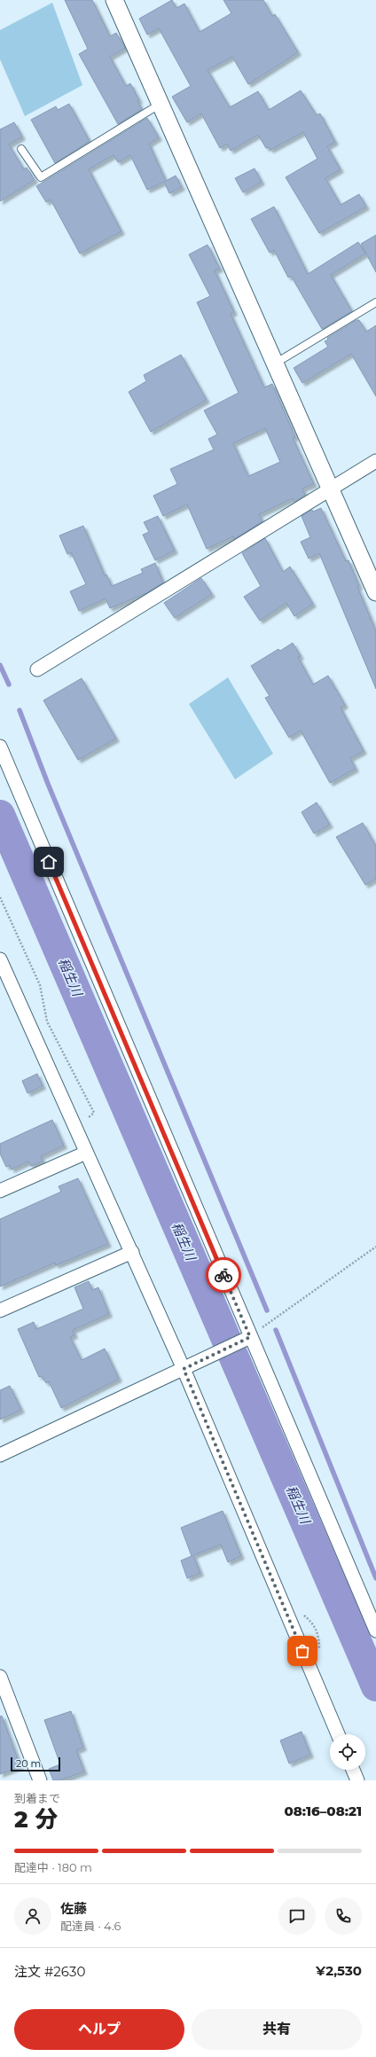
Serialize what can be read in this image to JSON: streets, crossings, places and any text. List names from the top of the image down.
{
  "water": ["稲生川"],
  "scale_bar": "20 m",
  "page": {
    "scale": "20 m",
    "heading": ["2 分", "到着まで", "08:16–08:21"],
    "panel": [
      "佐藤",
      "配達員 · 4.6",
      "注文 #2630",
      "¥2,530"
    ],
    "bar": "配達中 · 180 m",
    "buttons": ["ヘルプ", "共有"]
  }
}
